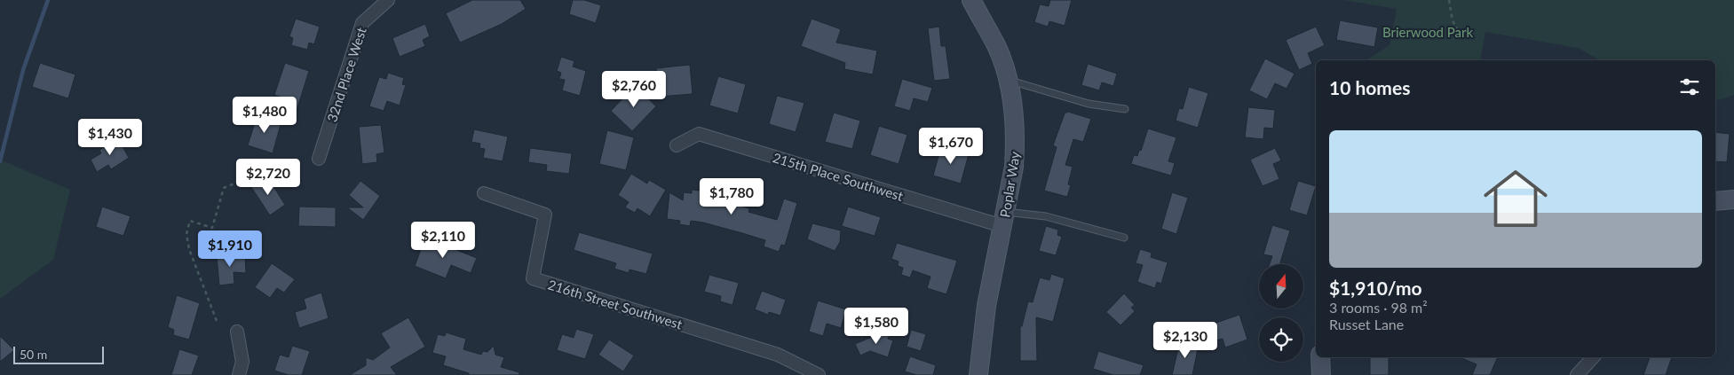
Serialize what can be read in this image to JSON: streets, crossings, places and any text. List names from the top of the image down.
{
  "streets": {
    "main road": ["Poplar Way"],
    "street": ["32nd Place West", "215th Place Southwest", "216th Street Southwest"]
  },
  "crossings": [
    ["215th Place Southwest", "Poplar Way"]
  ],
  "parks": ["Brierwood Park"],
  "scale_bar": "50 m",
  "north": "top",
  "page": {
    "heading": "10 homes",
    "price": [
      "$2,760",
      "$1,480",
      "$1,430",
      "$1,670",
      "$2,720",
      "$1,780",
      "$2,110",
      "$1,910",
      "$1,580",
      "$2,130"
    ],
    "list": [
      {
        "name": "$1,910/mo",
        "note": "3 rooms · 98 m² · Russet Lane"
      }
    ],
    "scale": "50 m"
  }
}
